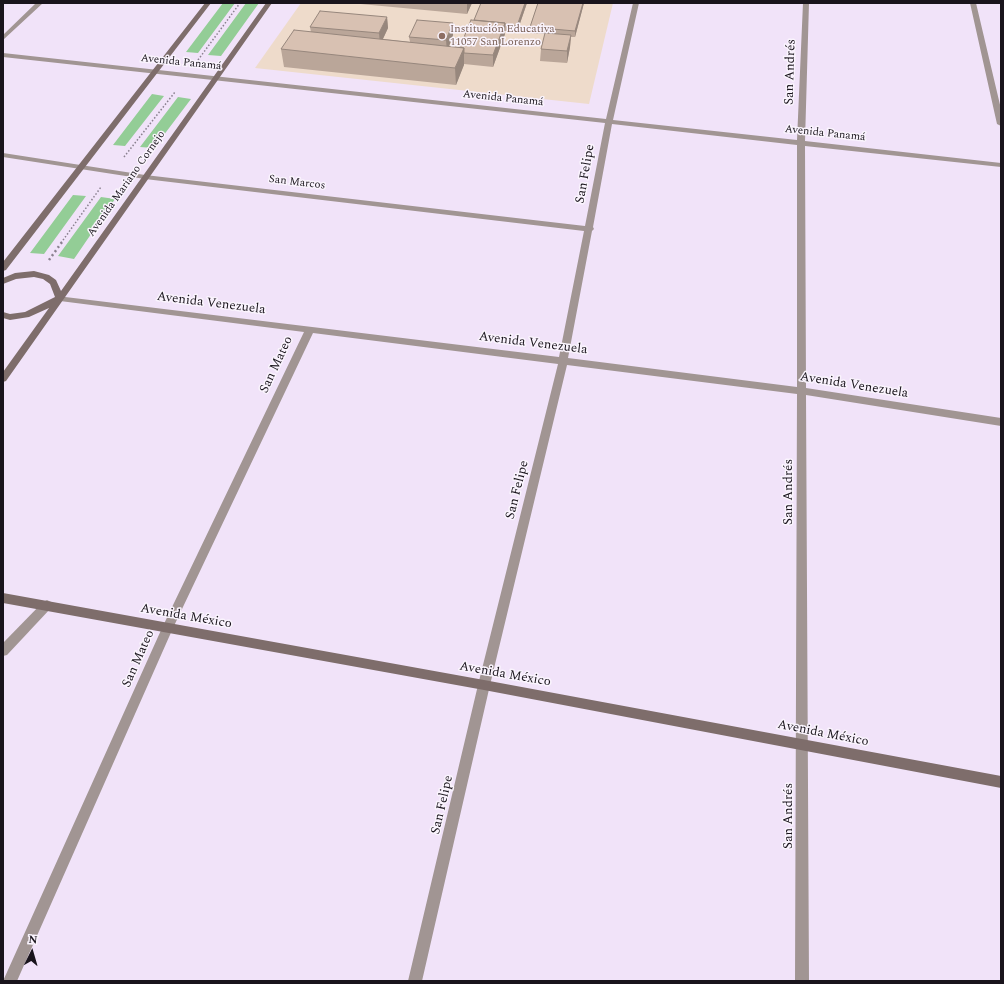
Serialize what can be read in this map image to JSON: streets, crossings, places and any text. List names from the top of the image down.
{
  "streets": {
    "street": [
      "Avenida Panamá",
      "San Andrés",
      "San Felipe",
      "San Marcos",
      "Avenida Mariano Cornejo",
      "Avenida Venezuela",
      "San Mateo",
      "Avenida México"
    ]
  },
  "crossings": [
    ["Avenida Panamá", "San Andrés"],
    ["Avenida Panamá", "San Felipe"],
    ["Avenida Panamá", "Avenida Mariano Cornejo"],
    ["San Andrés", "Avenida Venezuela"],
    ["San Andrés", "Avenida México"],
    ["San Felipe", "San Marcos"],
    ["San Felipe", "Avenida Venezuela"],
    ["San Felipe", "Avenida México"],
    ["San Marcos", "Avenida Mariano Cornejo"],
    ["Avenida Mariano Cornejo", "Avenida Venezuela"],
    ["Avenida Venezuela", "San Mateo"],
    ["San Mateo", "Avenida México"]
  ],
  "places": ["Institución Educativa 11057 San Lorenzo"],
  "north": "top"
}
